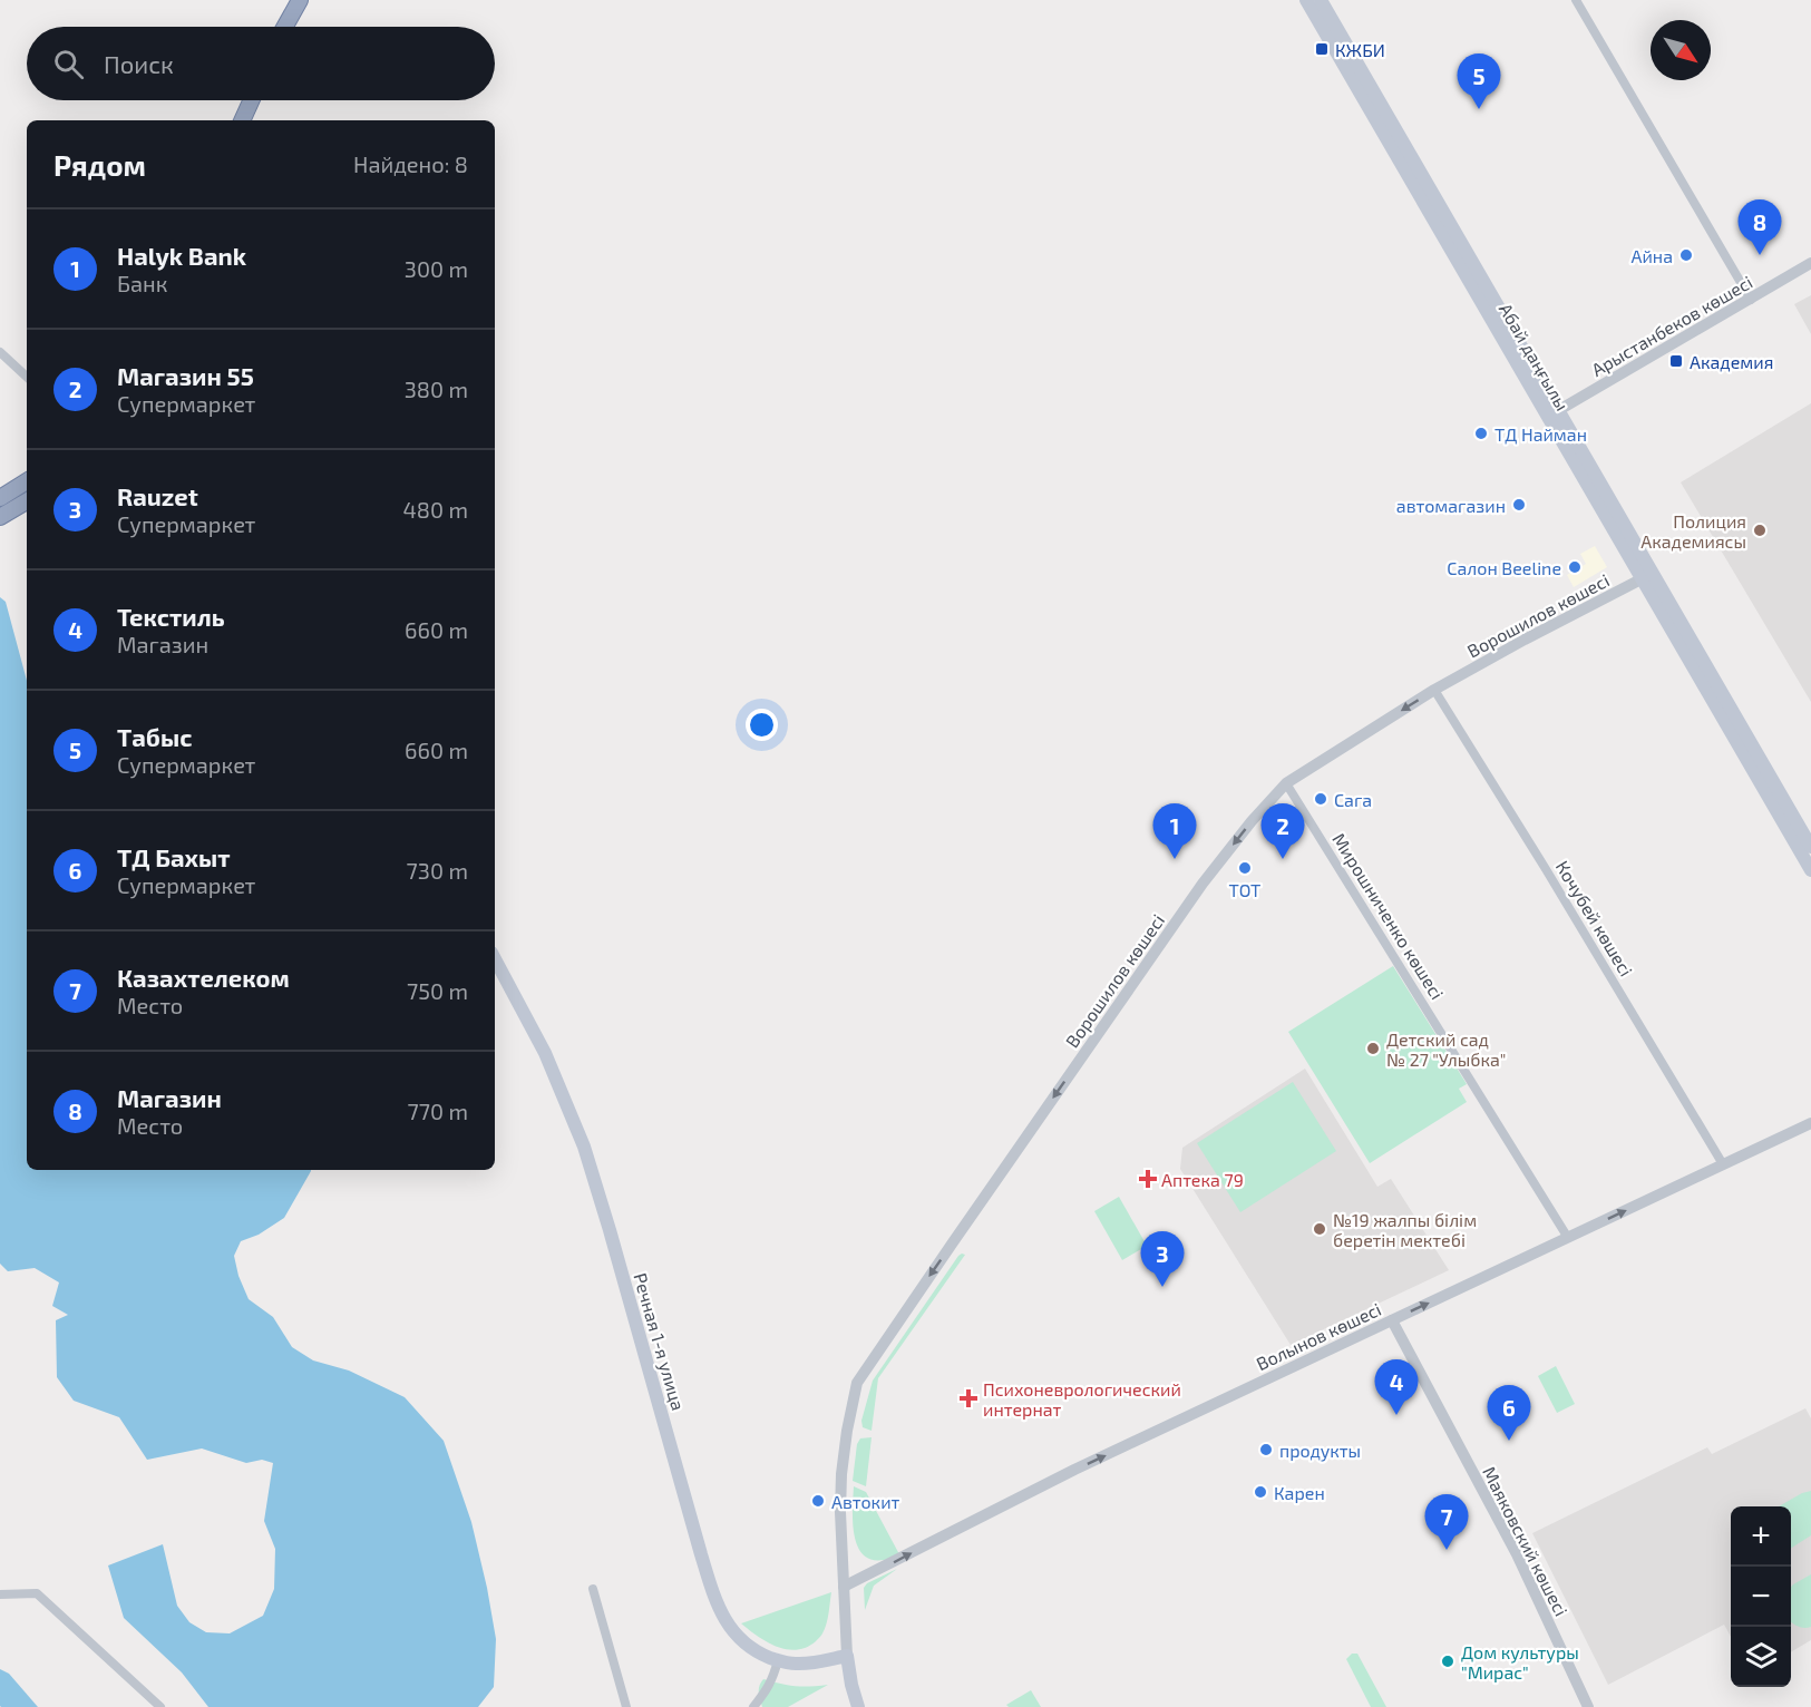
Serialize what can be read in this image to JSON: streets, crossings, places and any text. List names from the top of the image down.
{
  "streets": {
    "main road": ["Абай даңғылы", "Речная 1-я улица"],
    "street": [
      "Арыстанбеков көшесі",
      "Ворошилов көшесі",
      "Мирошниченко көшесі",
      "Кочубей көшесі",
      "Волынов көшесі",
      "Маяковский көшесі"
    ]
  },
  "crossings": [
    ["Арыстанбеков көшесі", "Абай даңғылы"],
    ["Абай даңғылы", "Ворошилов көшесі"],
    ["Ворошилов көшесі", "Мирошниченко көшесі"],
    ["Ворошилов көшесі", "Кочубей көшесі"],
    ["Ворошилов көшесі", "Волынов көшесі"],
    ["Ворошилов көшесі", "Речная 1-я улица"],
    ["Мирошниченко көшесі", "Волынов көшесі"],
    ["Кочубей көшесі", "Волынов көшесі"],
    ["Волынов көшесі", "Маяковский көшесі"]
  ],
  "one_way": ["Ворошилов көшесі", "Волынов көшесі"],
  "places": {
    "transit": ["КЖБИ", "Академия"],
    "other": [
      "Айна",
      "ТД Найман",
      "автомагазин",
      "Полиция Академиясы",
      "Cалон Beeline",
      "Сага",
      "ТОТ",
      "Детский сад № 27 \"Улыбка\"",
      "№19 жалпы білім беретін мектебі",
      "продукты",
      "Карен",
      "Автокит",
      "Дом культуры \"Мирас\""
    ],
    "health": ["Аптека 79", "Психоневрологический интернат"]
  },
  "north": "bottom right",
  "page": {
    "search": "Поиск",
    "pins": [
      "5",
      "8",
      "1",
      "2",
      "3",
      "4",
      "6",
      "7"
    ],
    "heading": ["Рядом", "Найдено: 8"],
    "list": [
      {
        "mark": "1",
        "name": "Halyk Bank",
        "note": "Банк",
        "value": "300 m"
      },
      {
        "mark": "2",
        "name": "Магазин 55",
        "note": "Супермаркет",
        "value": "380 m"
      },
      {
        "mark": "3",
        "name": "Rauzet",
        "note": "Супермаркет",
        "value": "480 m"
      },
      {
        "mark": "4",
        "name": "Текстиль",
        "note": "Магазин",
        "value": "660 m"
      },
      {
        "mark": "5",
        "name": "Табыс",
        "note": "Супермаркет",
        "value": "660 m"
      },
      {
        "mark": "6",
        "name": "ТД Бахыт",
        "note": "Супермаркет",
        "value": "730 m"
      },
      {
        "mark": "7",
        "name": "Казахтелеком",
        "note": "Место",
        "value": "750 m"
      },
      {
        "mark": "8",
        "name": "Магазин",
        "note": "Место",
        "value": "770 m"
      }
    ],
    "map_buttons": ["+", "−"]
  }
}
